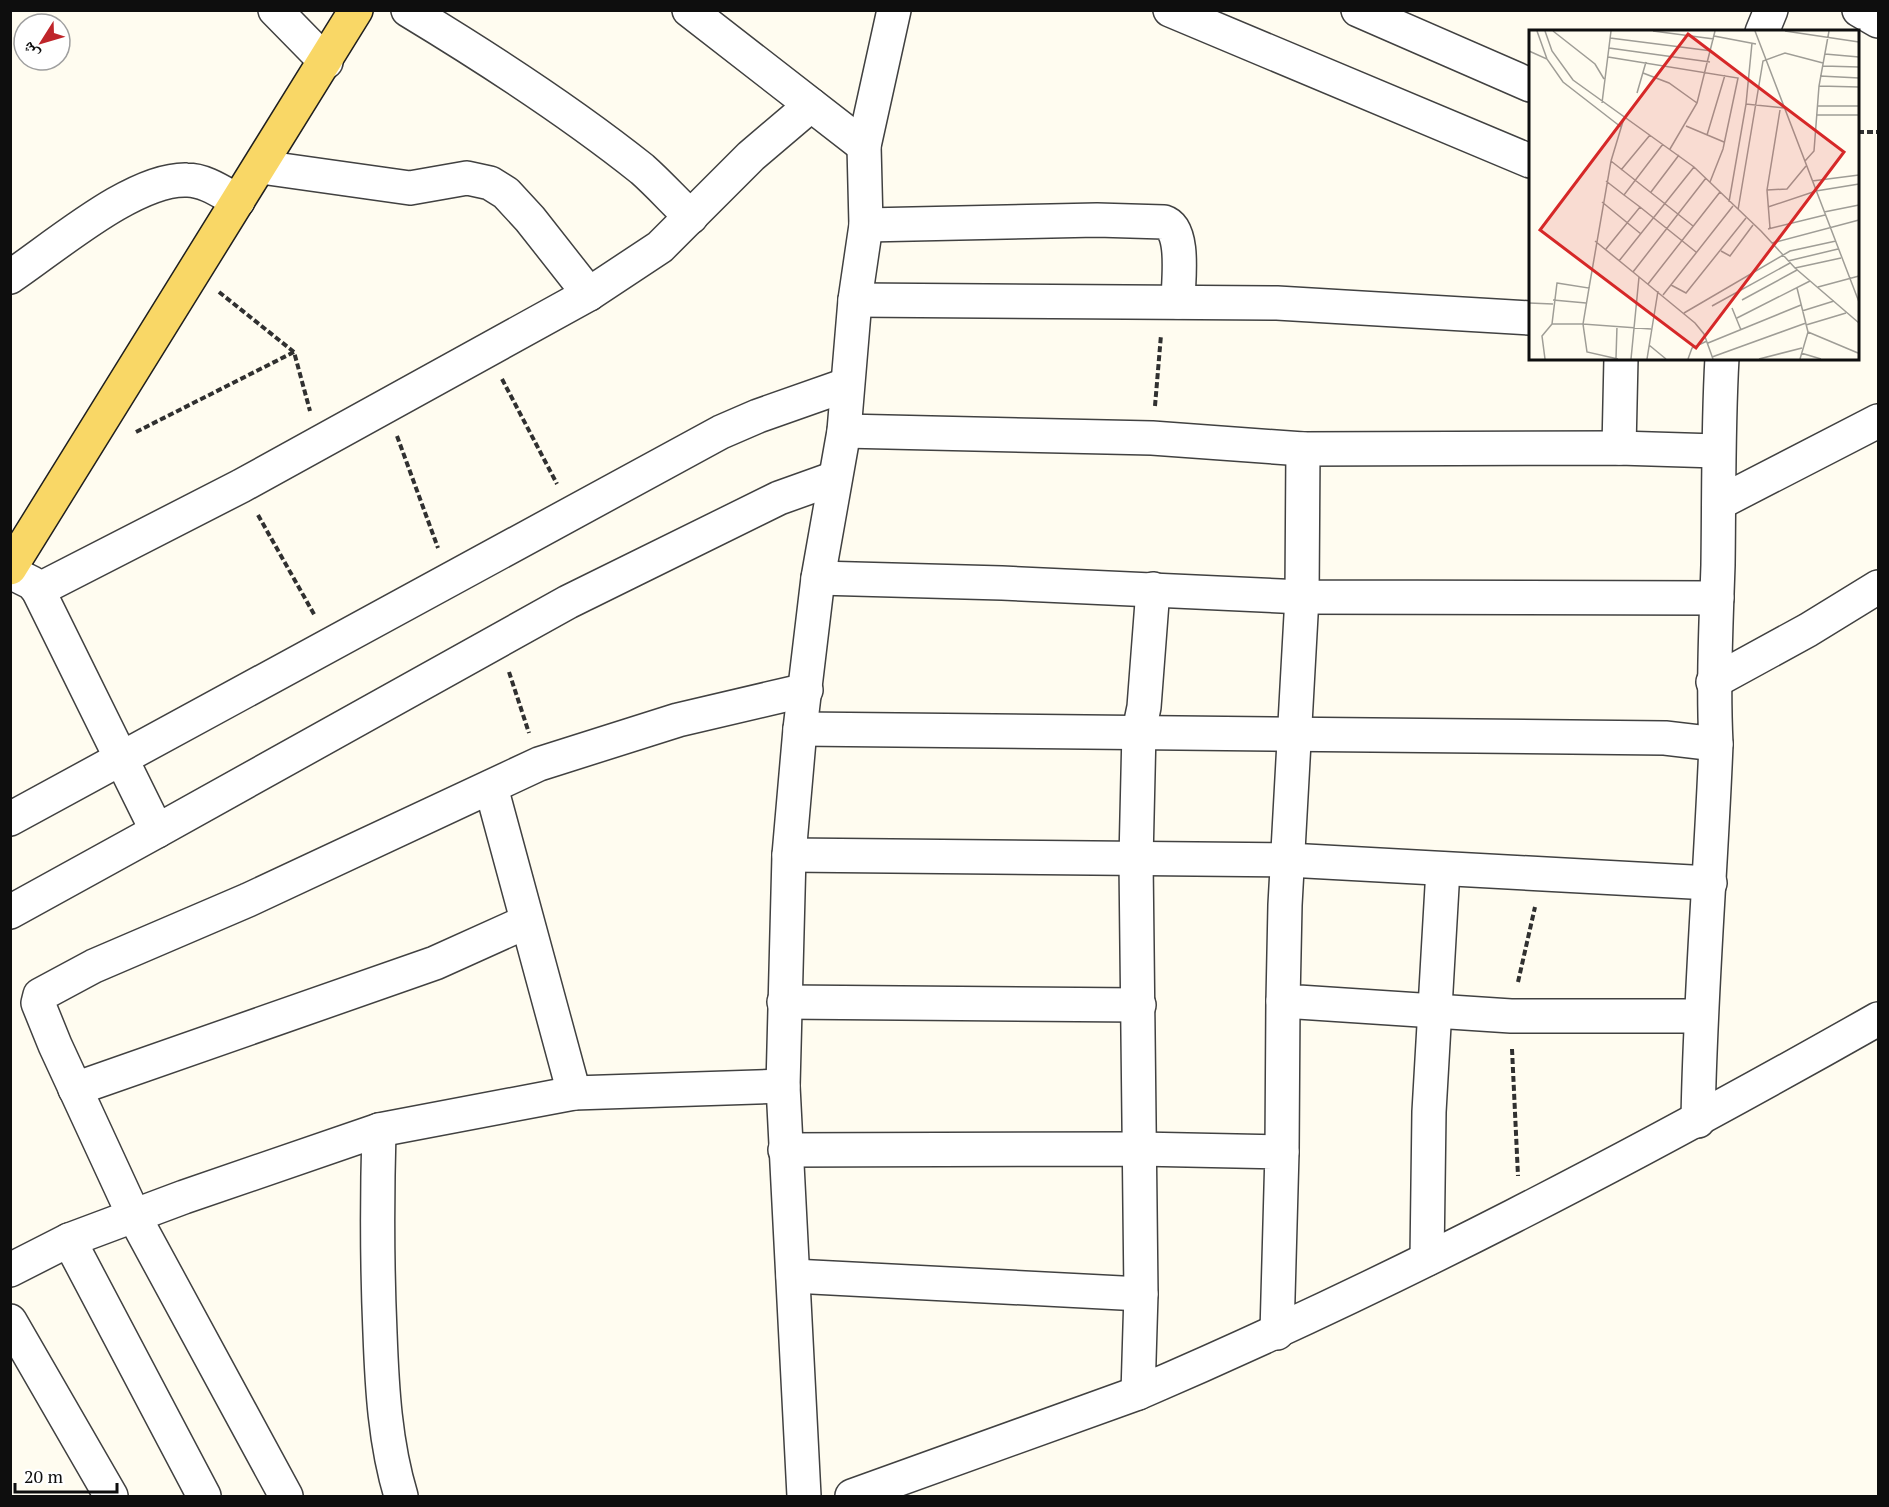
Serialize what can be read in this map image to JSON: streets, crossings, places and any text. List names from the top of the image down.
{
  "scale_bar": "20 m",
  "north": "bottom left"
}
